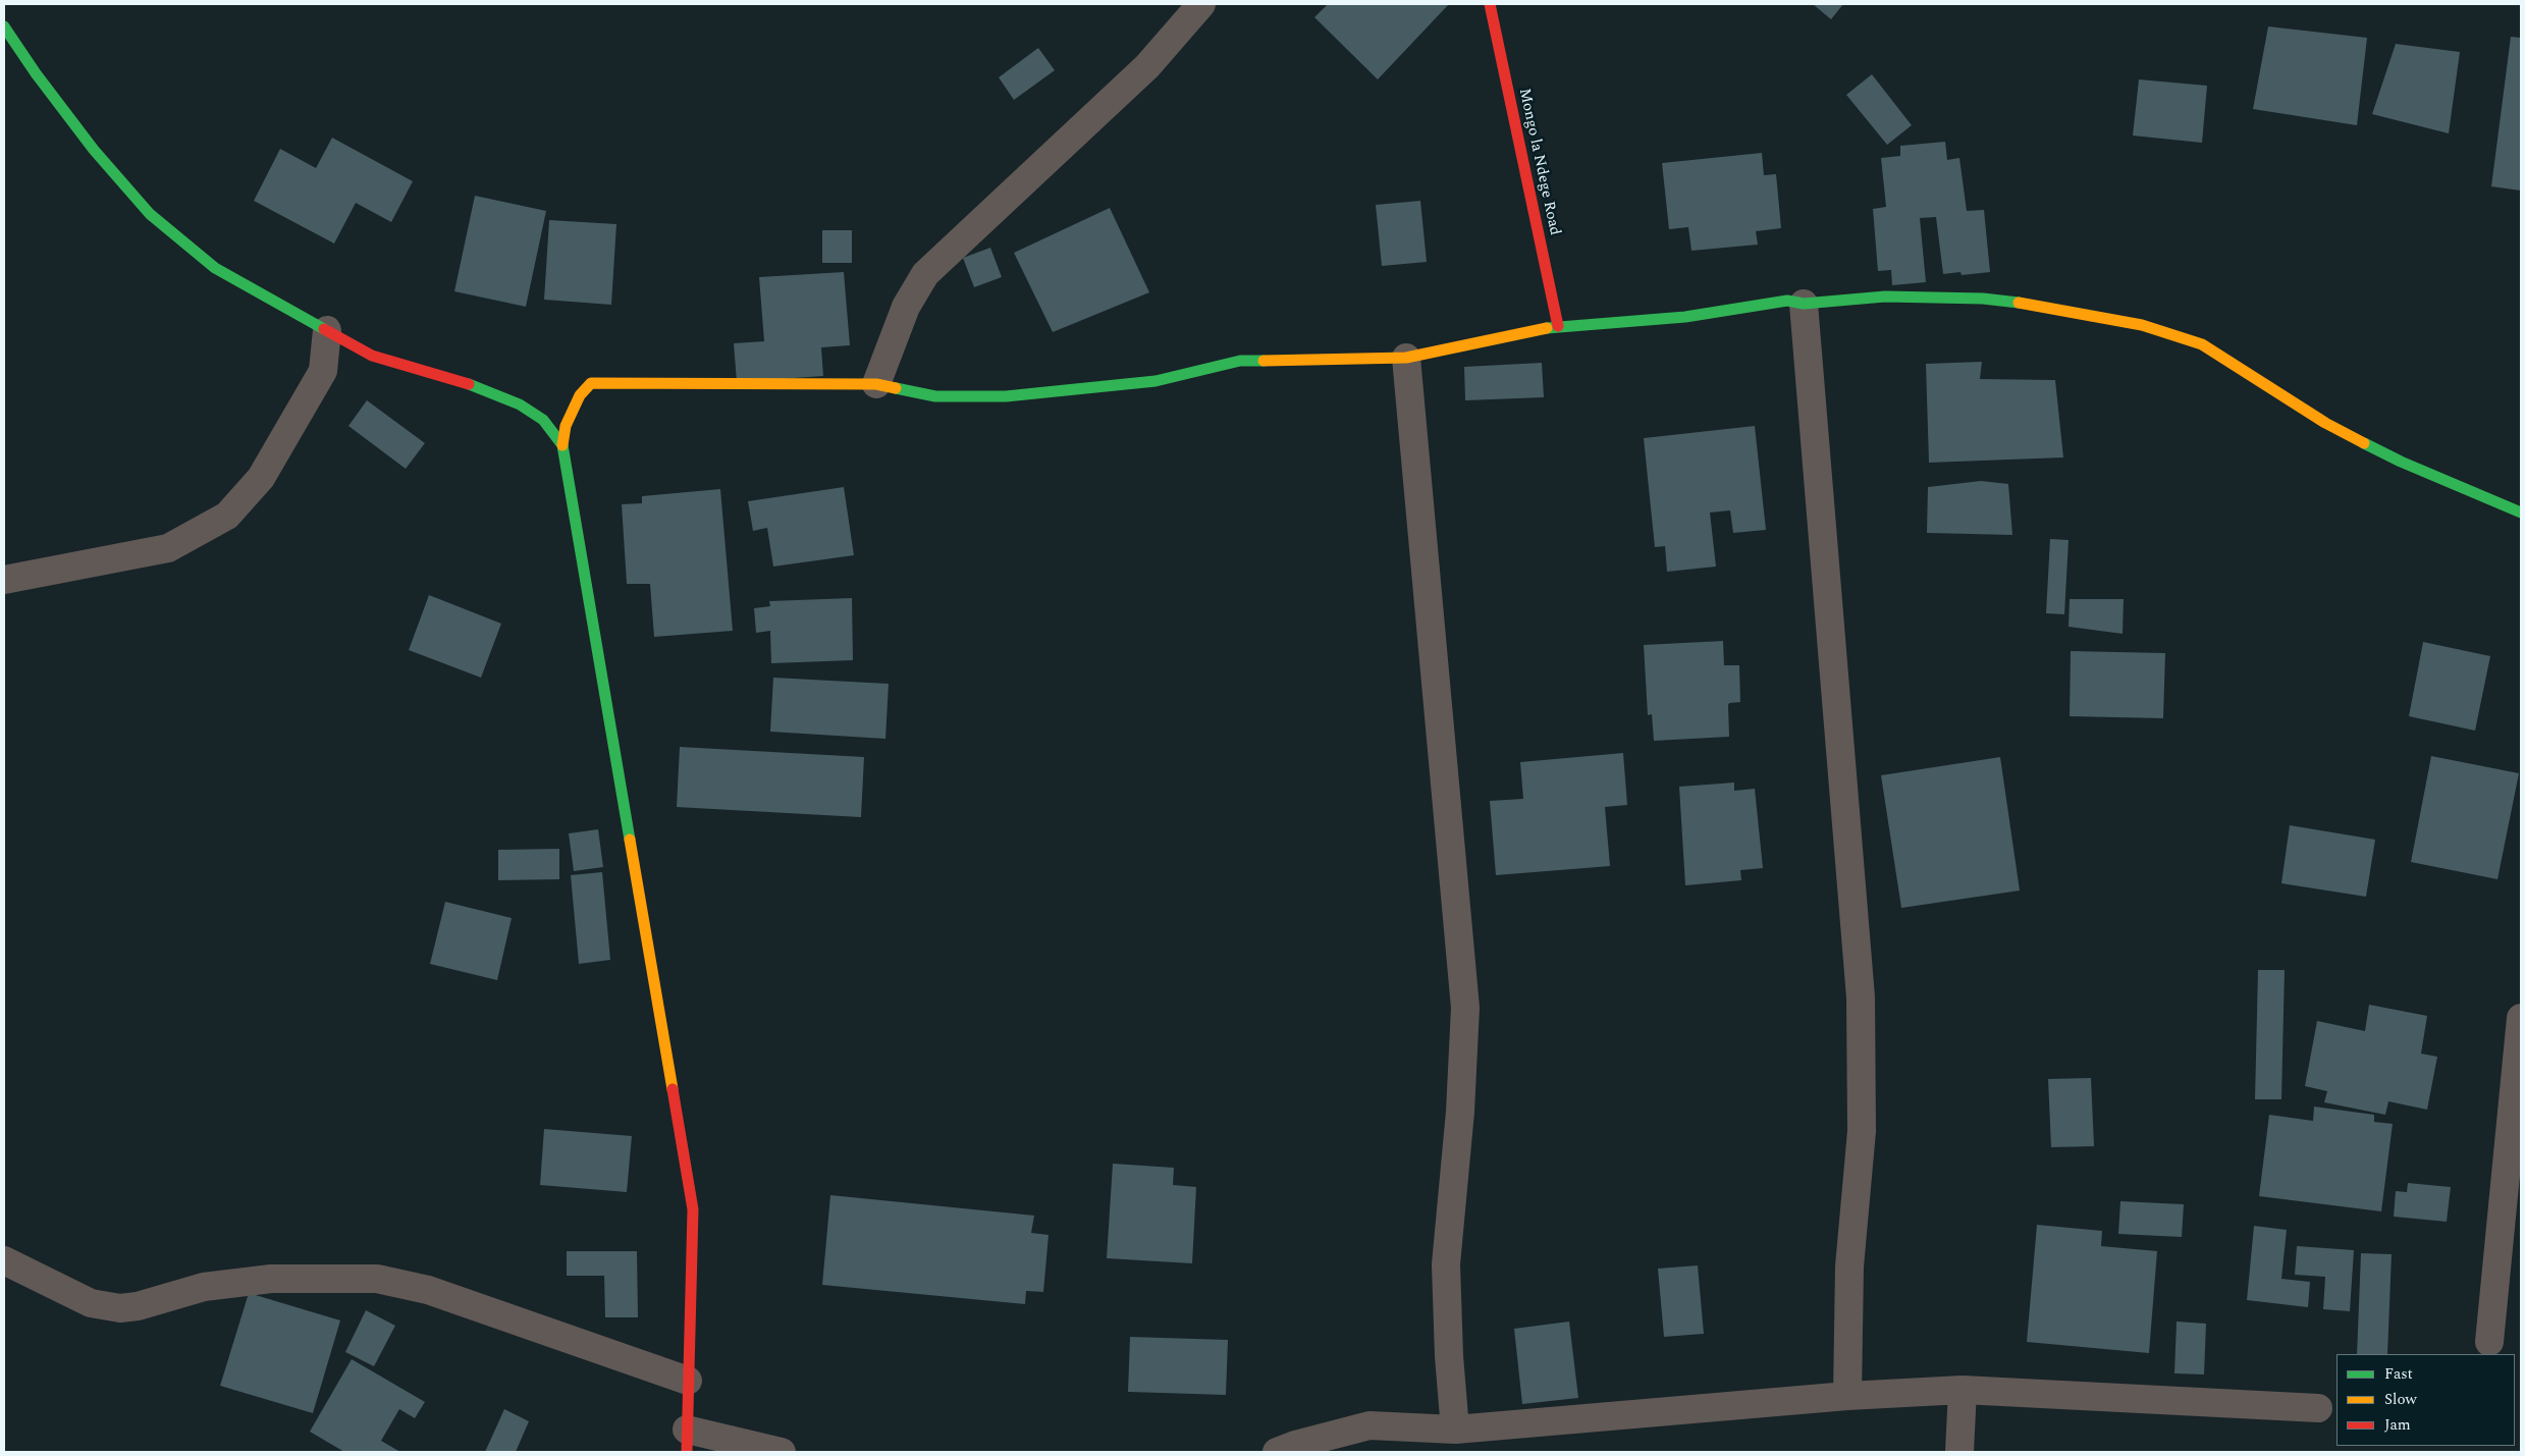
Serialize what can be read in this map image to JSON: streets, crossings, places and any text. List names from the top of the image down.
{
  "streets": {
    "street": ["Mongo la Ndege Road"]
  },
  "legend": ["Fast", "Slow", "Jam"]
}
